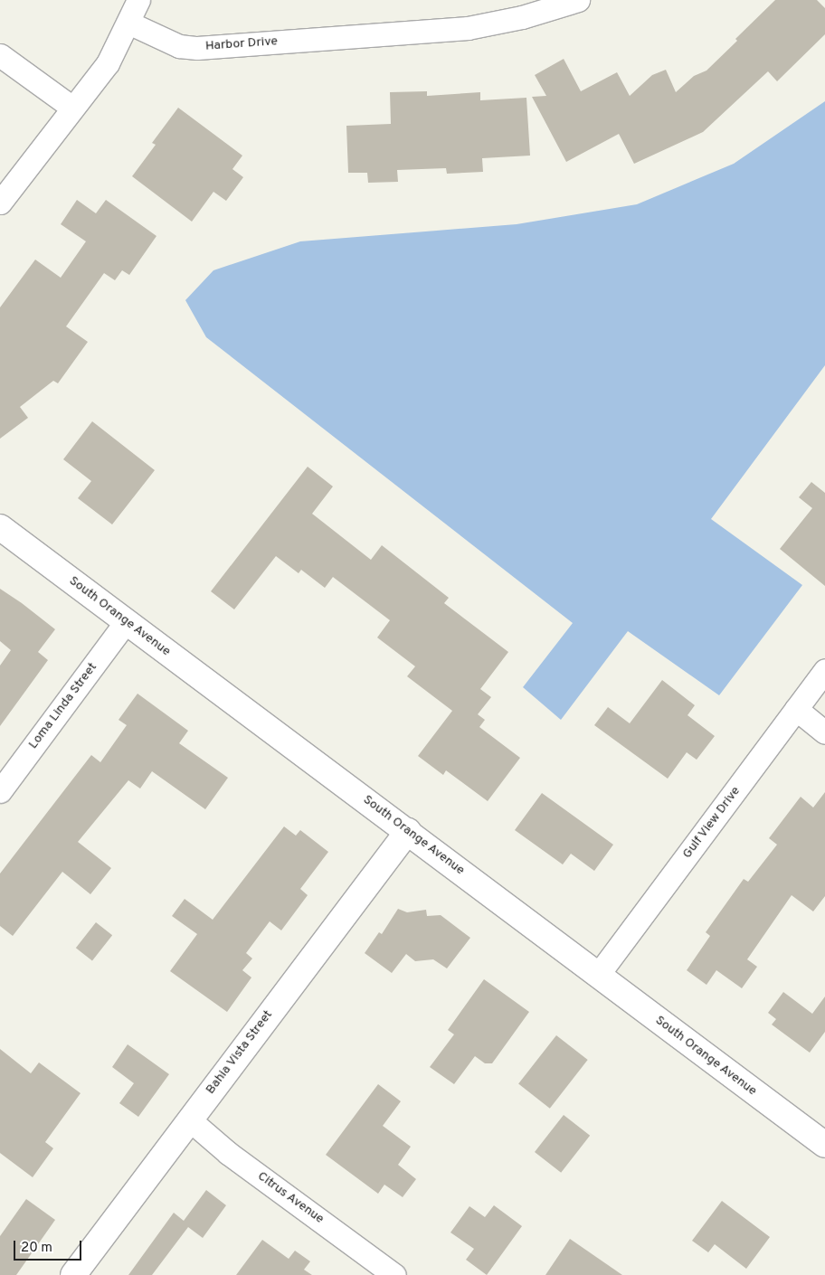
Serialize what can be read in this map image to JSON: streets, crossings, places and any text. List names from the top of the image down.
{
  "streets": {
    "street": [
      "Harbor Drive",
      "South Orange Avenue",
      "Loma Linda Street",
      "Gulf View Drive",
      "Bahia Vista Street",
      "Citrus Avenue"
    ]
  },
  "crossings": [
    ["South Orange Avenue", "Loma Linda Street"],
    ["South Orange Avenue", "Gulf View Drive"],
    ["South Orange Avenue", "Bahia Vista Street"],
    ["Bahia Vista Street", "Citrus Avenue"]
  ],
  "scale_bar": "20 m"
}
